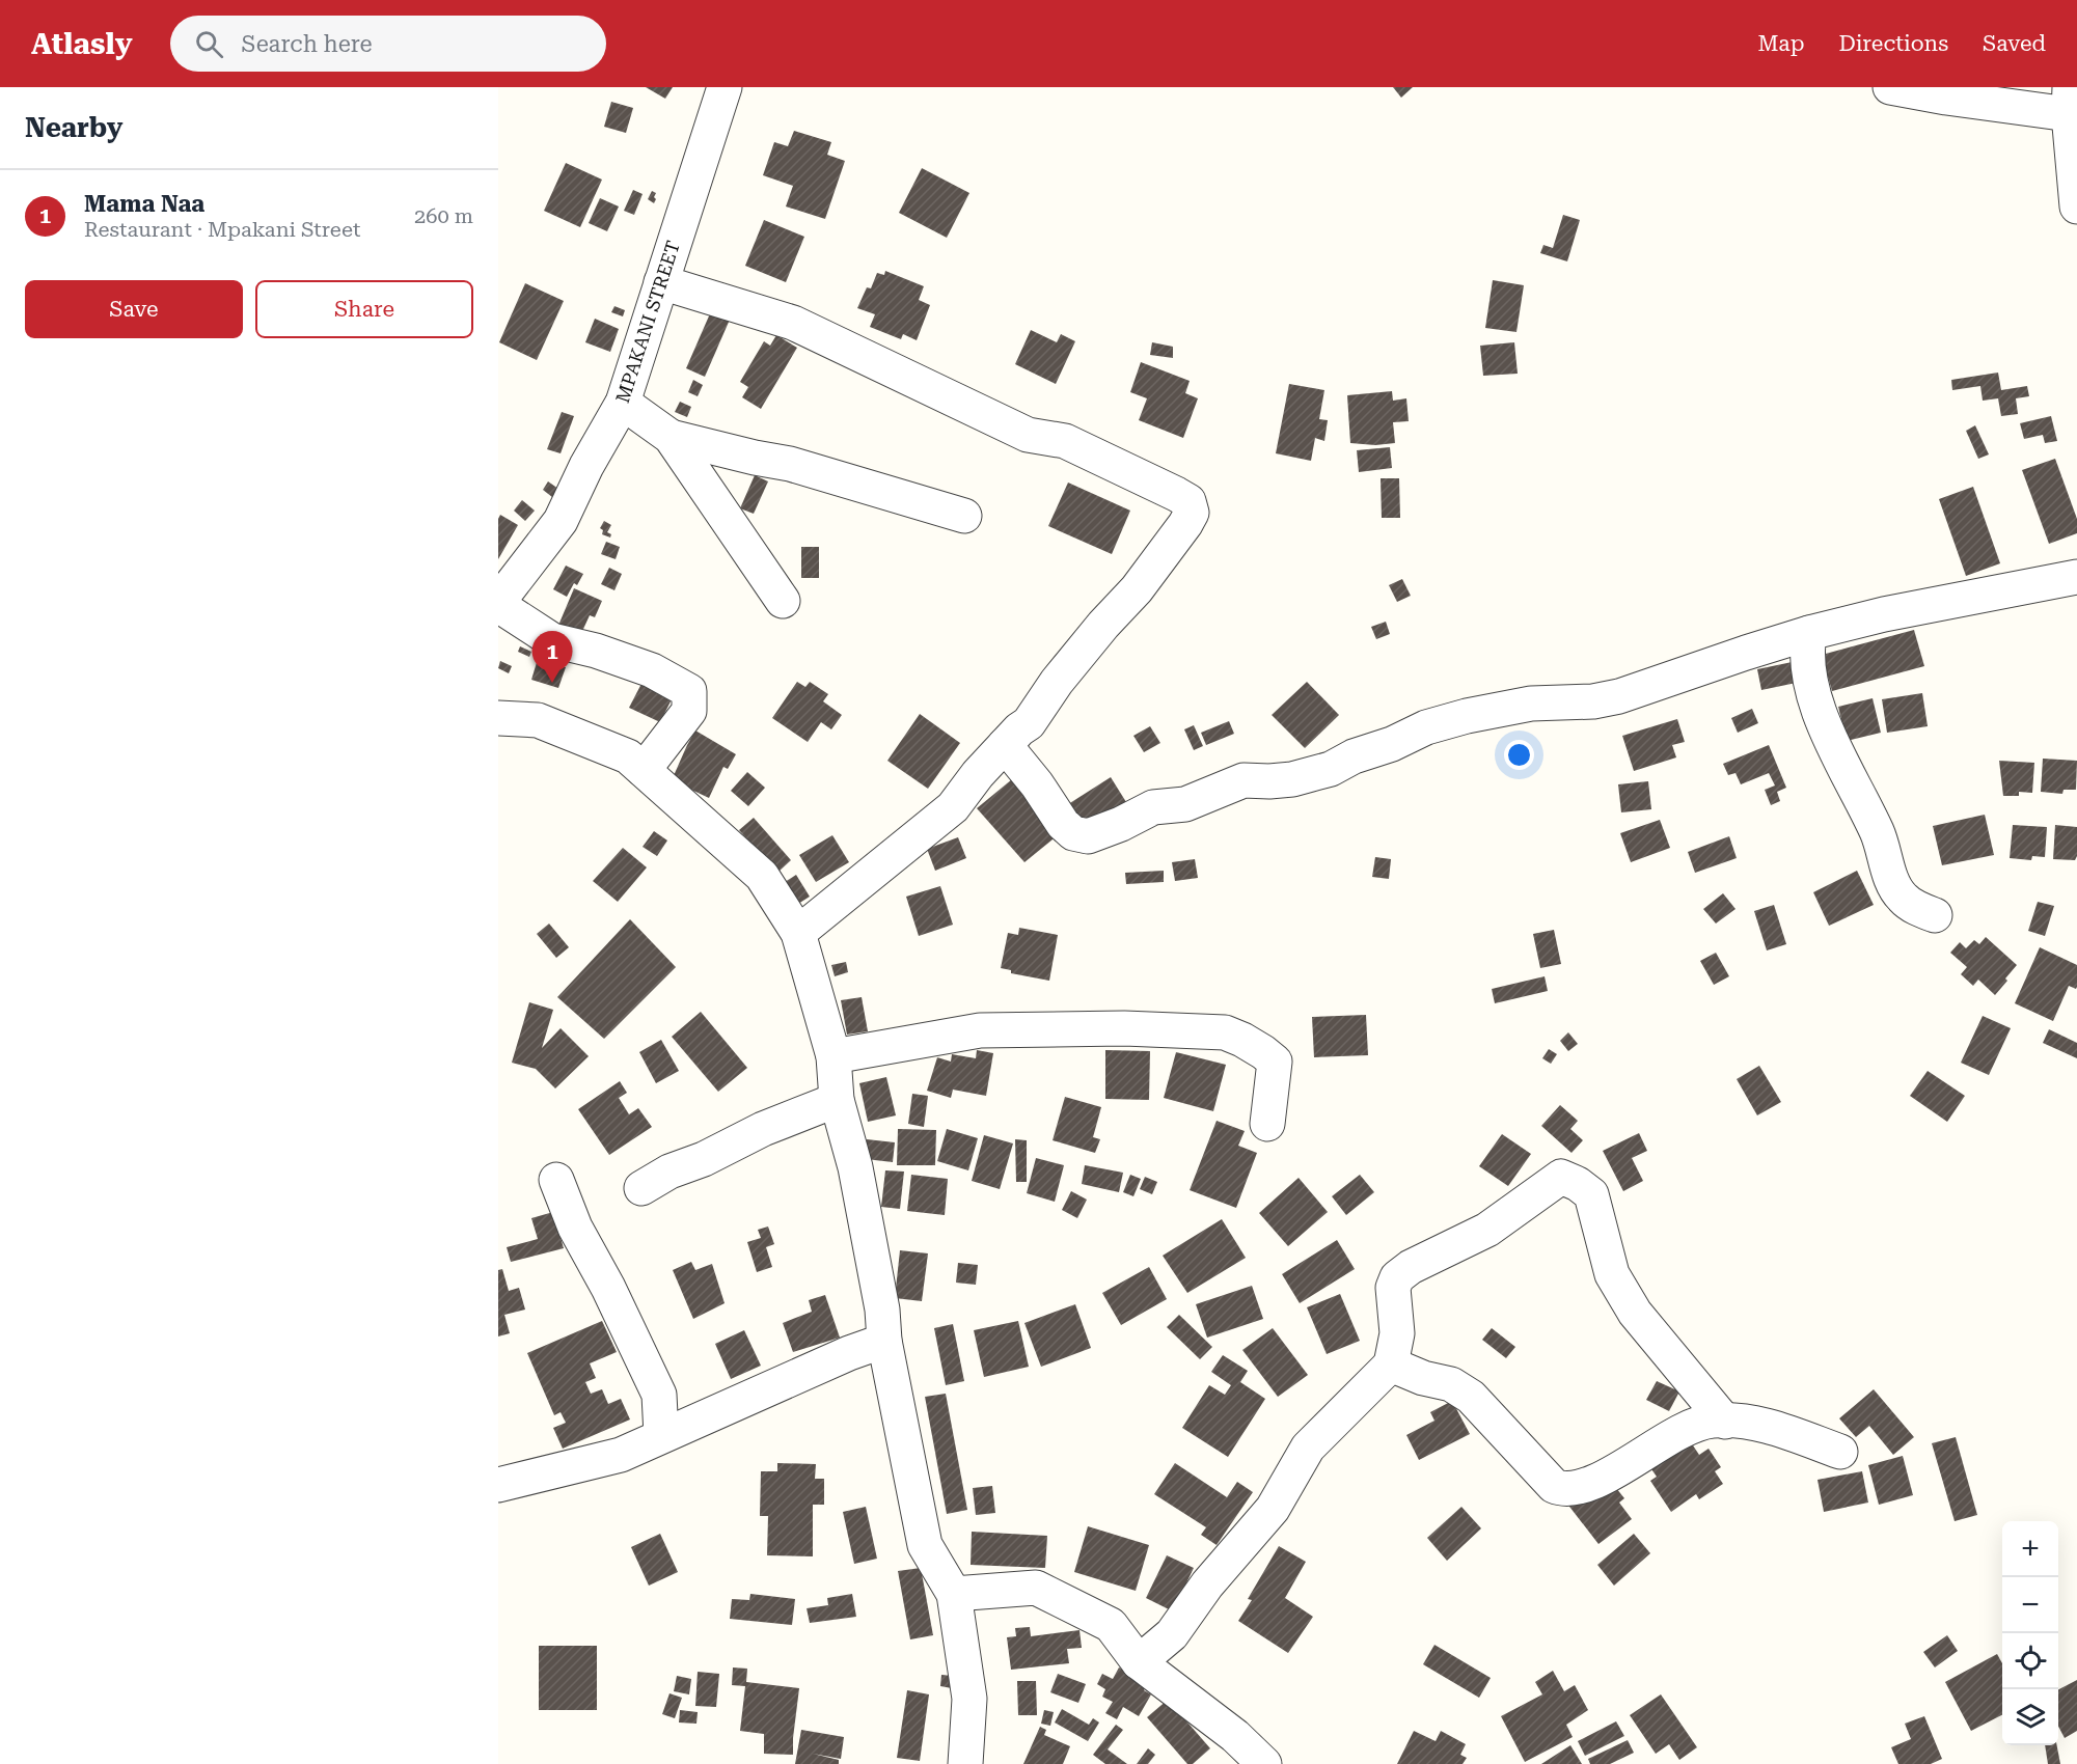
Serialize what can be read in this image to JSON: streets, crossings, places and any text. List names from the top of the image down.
{
  "streets": {
    "street": ["MPAKANI STREET"]
  },
  "page": {
    "header": "Atlasly",
    "search": "Search here",
    "nav": ["Map", "Directions", "Saved"],
    "heading": "Nearby",
    "list": [
      {
        "mark": "1",
        "name": "Mama Naa",
        "note": "Restaurant · Mpakani Street",
        "value": "260 m"
      }
    ],
    "buttons": ["Save", "Share"],
    "pins": "1",
    "map_buttons": ["+", "−"]
  }
}
